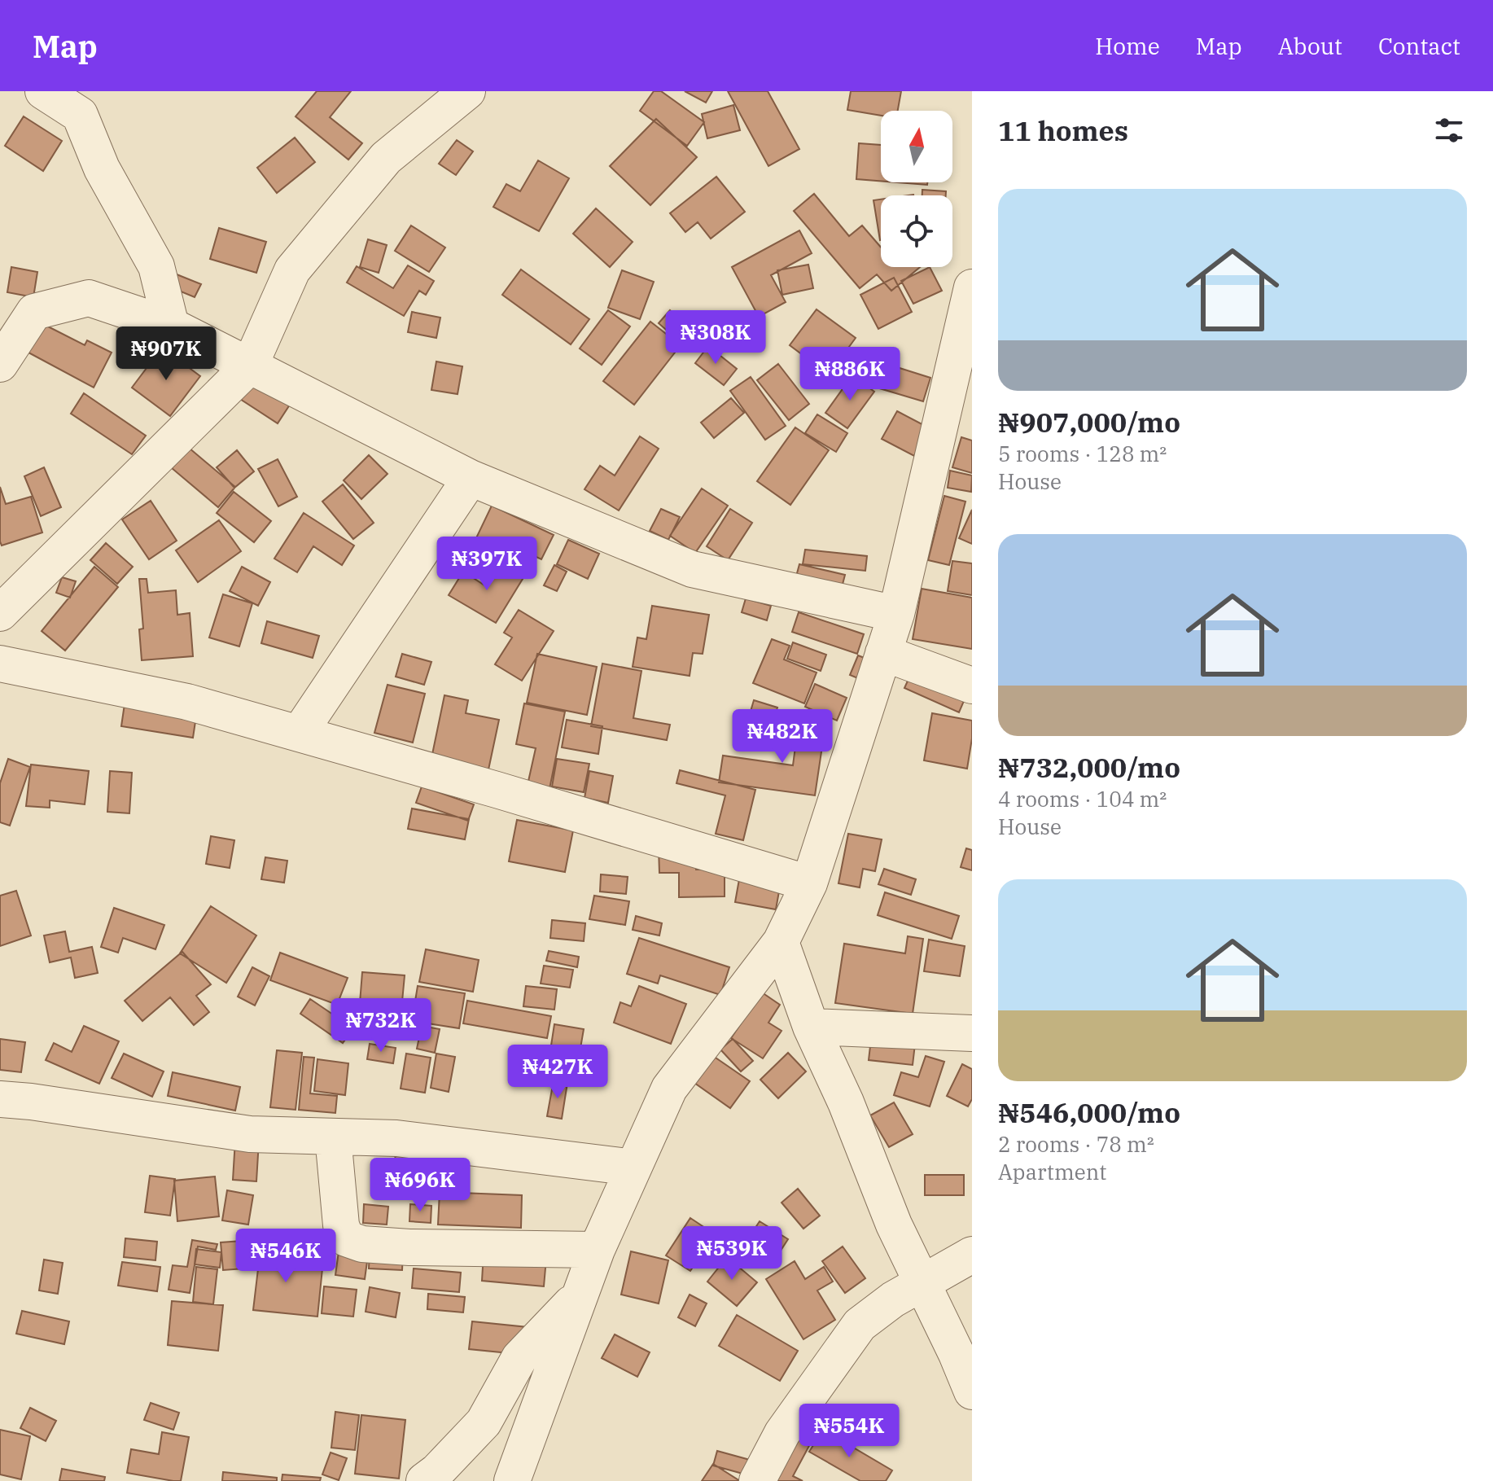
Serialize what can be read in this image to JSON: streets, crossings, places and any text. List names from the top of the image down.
{
  "north": "top",
  "page": {
    "header": "Map",
    "nav": [
      "Home",
      "Map",
      "About",
      "Contact"
    ],
    "heading": "11 homes",
    "list": [
      {
        "name": "₦907,000/mo",
        "note": "5 rooms · 128 m² · House"
      },
      {
        "name": "₦732,000/mo",
        "note": "4 rooms · 104 m² · House"
      },
      {
        "name": "₦546,000/mo",
        "note": "2 rooms · 78 m² · Apartment"
      }
    ],
    "price": [
      "₦308K",
      "₦907K",
      "₦886K",
      "₦397K",
      "₦482K",
      "₦732K",
      "₦427K",
      "₦696K",
      "₦539K",
      "₦546K",
      "₦554K"
    ]
  }
}
